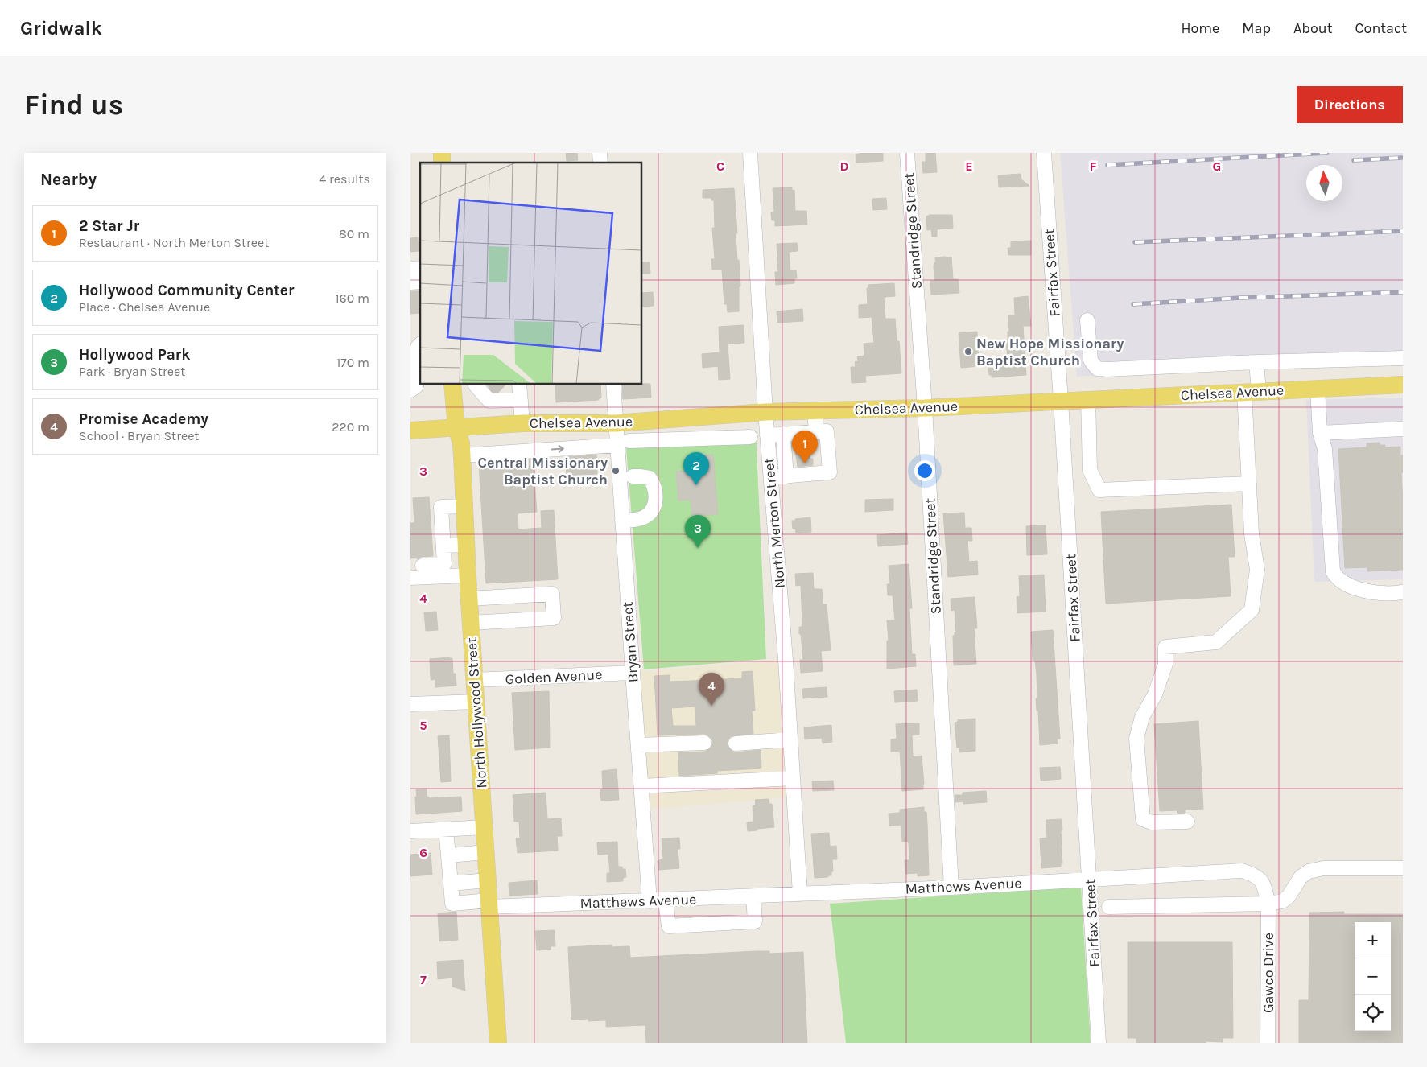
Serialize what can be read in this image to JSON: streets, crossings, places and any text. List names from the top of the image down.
{
  "streets": {
    "main road": ["Chelsea Avenue", "North Hollywood Street"],
    "street": [
      "Standridge Street",
      "Fairfax Street",
      "North Merton Street",
      "Bryan Street",
      "Golden Avenue",
      "Matthews Avenue",
      "Gawco Drive"
    ]
  },
  "crossings": [
    ["Standridge Street", "Chelsea Avenue"],
    ["Standridge Street", "Matthews Avenue"],
    ["Fairfax Street", "Chelsea Avenue"],
    ["Fairfax Street", "Matthews Avenue"],
    ["Chelsea Avenue", "North Merton Street"],
    ["Chelsea Avenue", "Bryan Street"],
    ["Chelsea Avenue", "North Hollywood Street"],
    ["North Merton Street", "Matthews Avenue"],
    ["Bryan Street", "Golden Avenue"],
    ["Bryan Street", "Matthews Avenue"],
    ["Golden Avenue", "North Hollywood Street"],
    ["North Hollywood Street", "Matthews Avenue"],
    ["Matthews Avenue", "Gawco Drive"]
  ],
  "places": ["New Hope Missionary Baptist Church", "Central Missionary Baptist Church"],
  "north": "top",
  "page": {
    "header": "Gridwalk",
    "nav": [
      "Home",
      "Map",
      "About",
      "Contact"
    ],
    "buttons": "Directions",
    "title": "Find us",
    "heading": ["Nearby", "4 results"],
    "list": [
      {
        "mark": "1",
        "name": "2 Star Jr",
        "note": "Restaurant · North Merton Street",
        "value": "80 m"
      },
      {
        "mark": "2",
        "name": "Hollywood Community Center",
        "note": "Place · Chelsea Avenue",
        "value": "160 m"
      },
      {
        "mark": "3",
        "name": "Hollywood Park",
        "note": "Park · Bryan Street",
        "value": "170 m"
      },
      {
        "mark": "4",
        "name": "Promise Academy",
        "note": "School · Bryan Street",
        "value": "220 m"
      }
    ],
    "pins": [
      "1",
      "2",
      "3",
      "4"
    ],
    "map_buttons": ["+", "−"]
  },
  "grid": {
    "columns": [
      "C",
      "D",
      "E",
      "F",
      "G"
    ],
    "rows": [
      "3",
      "4",
      "5",
      "6",
      "7"
    ]
  }
}
